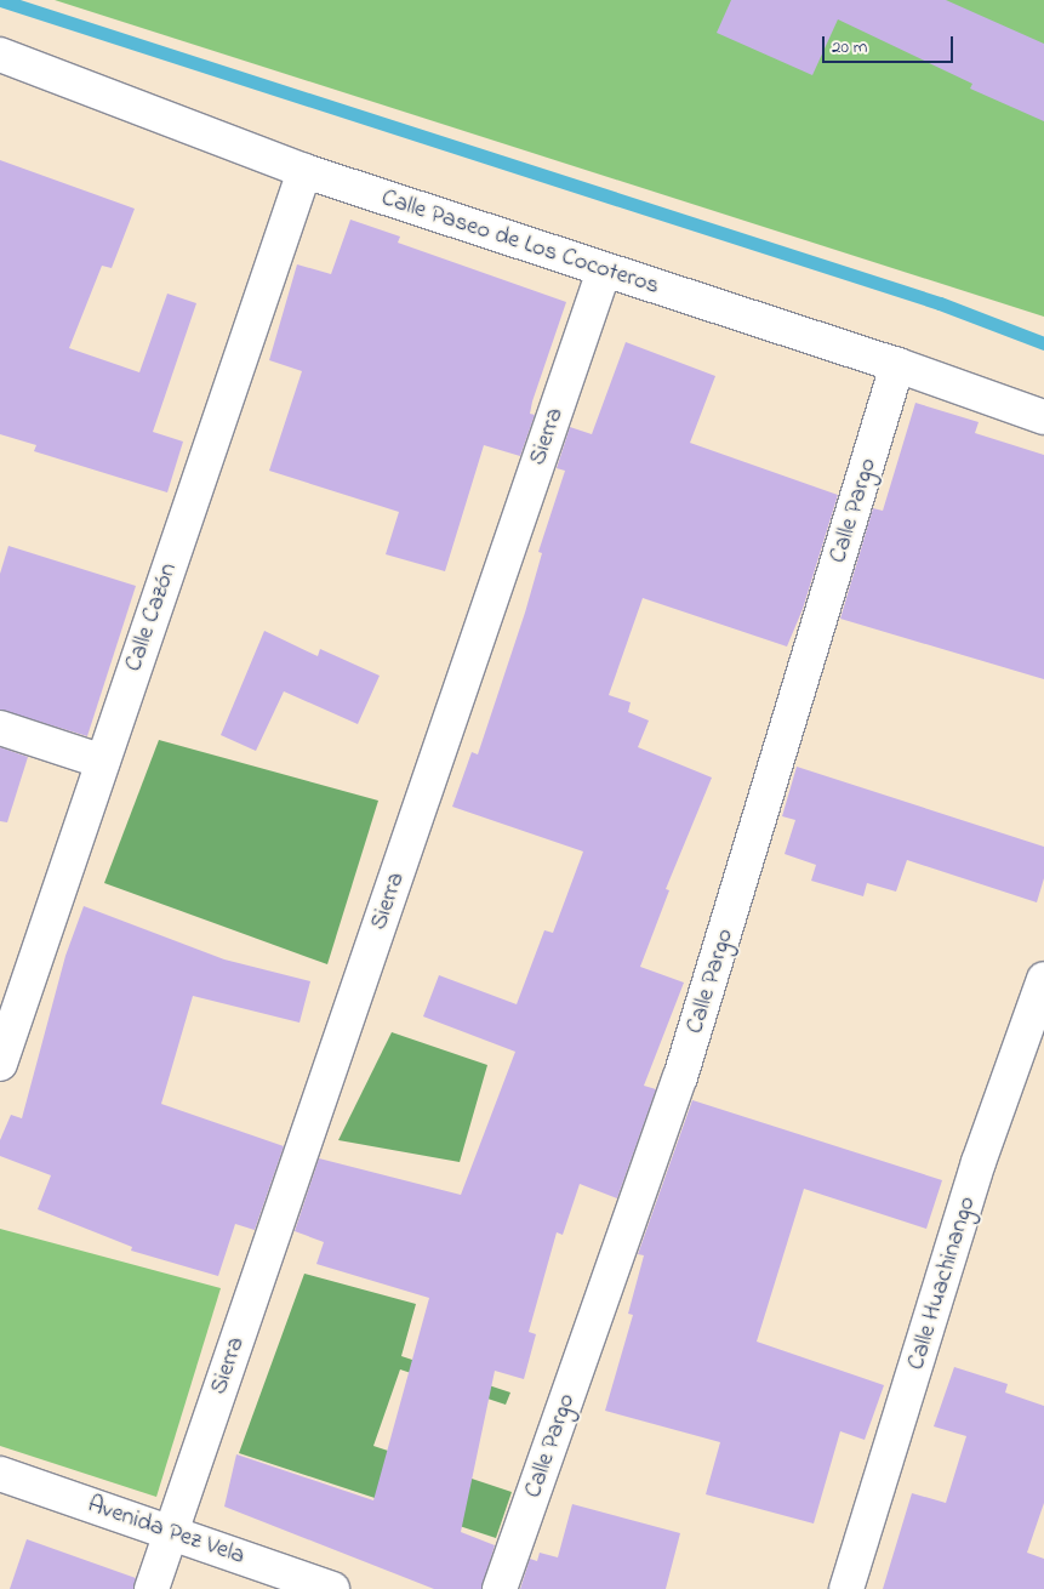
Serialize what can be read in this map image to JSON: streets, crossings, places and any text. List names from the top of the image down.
{
  "streets": {
    "street": [
      "Calle Paseo de Los Cocoteros",
      "Sierra",
      "Calle Pargo",
      "Calle Cazón",
      "Calle Huachinango",
      "Avenida Pez Vela"
    ]
  },
  "crossings": [
    ["Calle Paseo de Los Cocoteros", "Sierra"],
    ["Calle Paseo de Los Cocoteros", "Calle Pargo"],
    ["Calle Paseo de Los Cocoteros", "Calle Cazón"],
    ["Sierra", "Avenida Pez Vela"]
  ],
  "scale_bar": "20 m"
}
